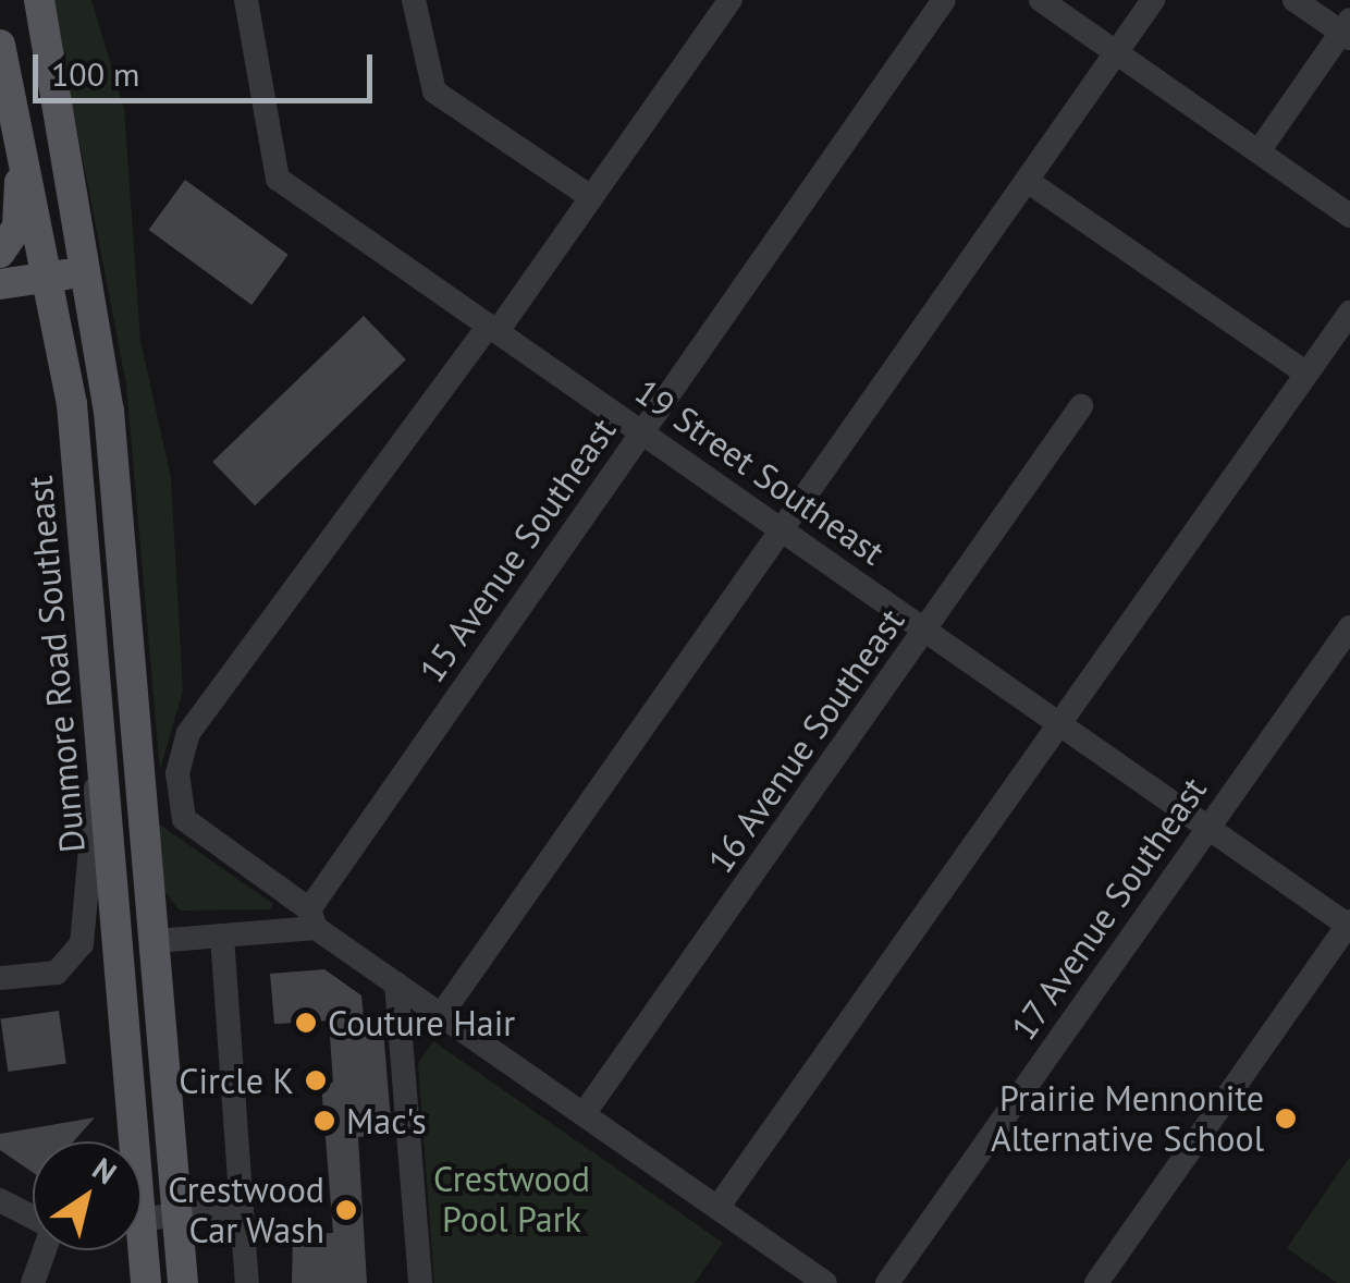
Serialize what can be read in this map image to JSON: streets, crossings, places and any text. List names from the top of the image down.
{
  "streets": {
    "main road": ["Dunmore Road Southeast"],
    "street": [
      "19 Street Southeast",
      "15 Avenue Southeast",
      "16 Avenue Southeast",
      "17 Avenue Southeast"
    ]
  },
  "crossings": [
    ["19 Street Southeast", "15 Avenue Southeast"],
    ["19 Street Southeast", "16 Avenue Southeast"],
    ["19 Street Southeast", "17 Avenue Southeast"]
  ],
  "parks": ["Crestwood Pool Park"],
  "places": [
    "Couture Hair",
    "Circle K",
    "Prairie Mennonite Alternative School",
    "Mac's",
    "Crestwood Car Wash"
  ],
  "scale_bar": "100 m",
  "north": "top right"
}
